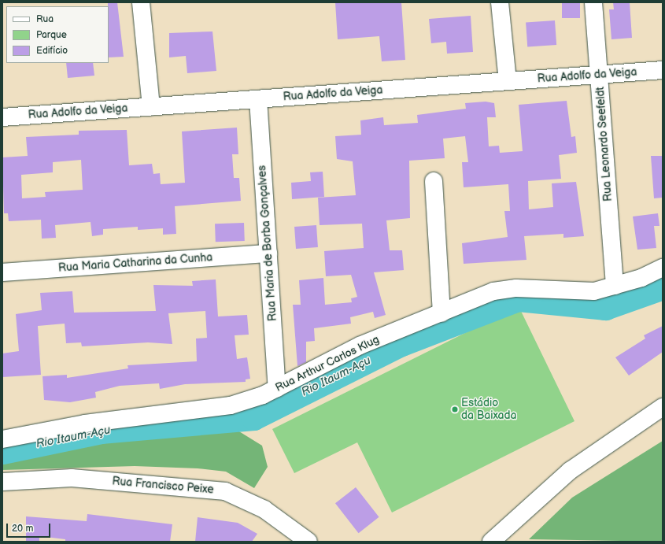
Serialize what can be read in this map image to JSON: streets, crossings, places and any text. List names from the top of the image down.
{
  "streets": {
    "street": [
      "Rua Adolfo da Veiga",
      "Rua Leonardo Seefeldt",
      "Rua Maria de Borba Gonçalves",
      "Rua Maria Catharina da Cunha",
      "Rua Arthur Carlos Klug",
      "Rua Francisco Peixe"
    ]
  },
  "crossings": [
    ["Rua Adolfo da Veiga", "Rua Leonardo Seefeldt"],
    ["Rua Adolfo da Veiga", "Rua Maria de Borba Gonçalves"],
    ["Rua Leonardo Seefeldt", "Rua Arthur Carlos Klug"],
    ["Rua Maria de Borba Gonçalves", "Rua Maria Catharina da Cunha"],
    ["Rua Maria de Borba Gonçalves", "Rua Arthur Carlos Klug"]
  ],
  "water": ["Rio Itaum-Açu"],
  "places": ["Estádio da Baixada"],
  "legend": ["Rua", "Parque", "Edifício"],
  "scale_bar": "20 m"
}
